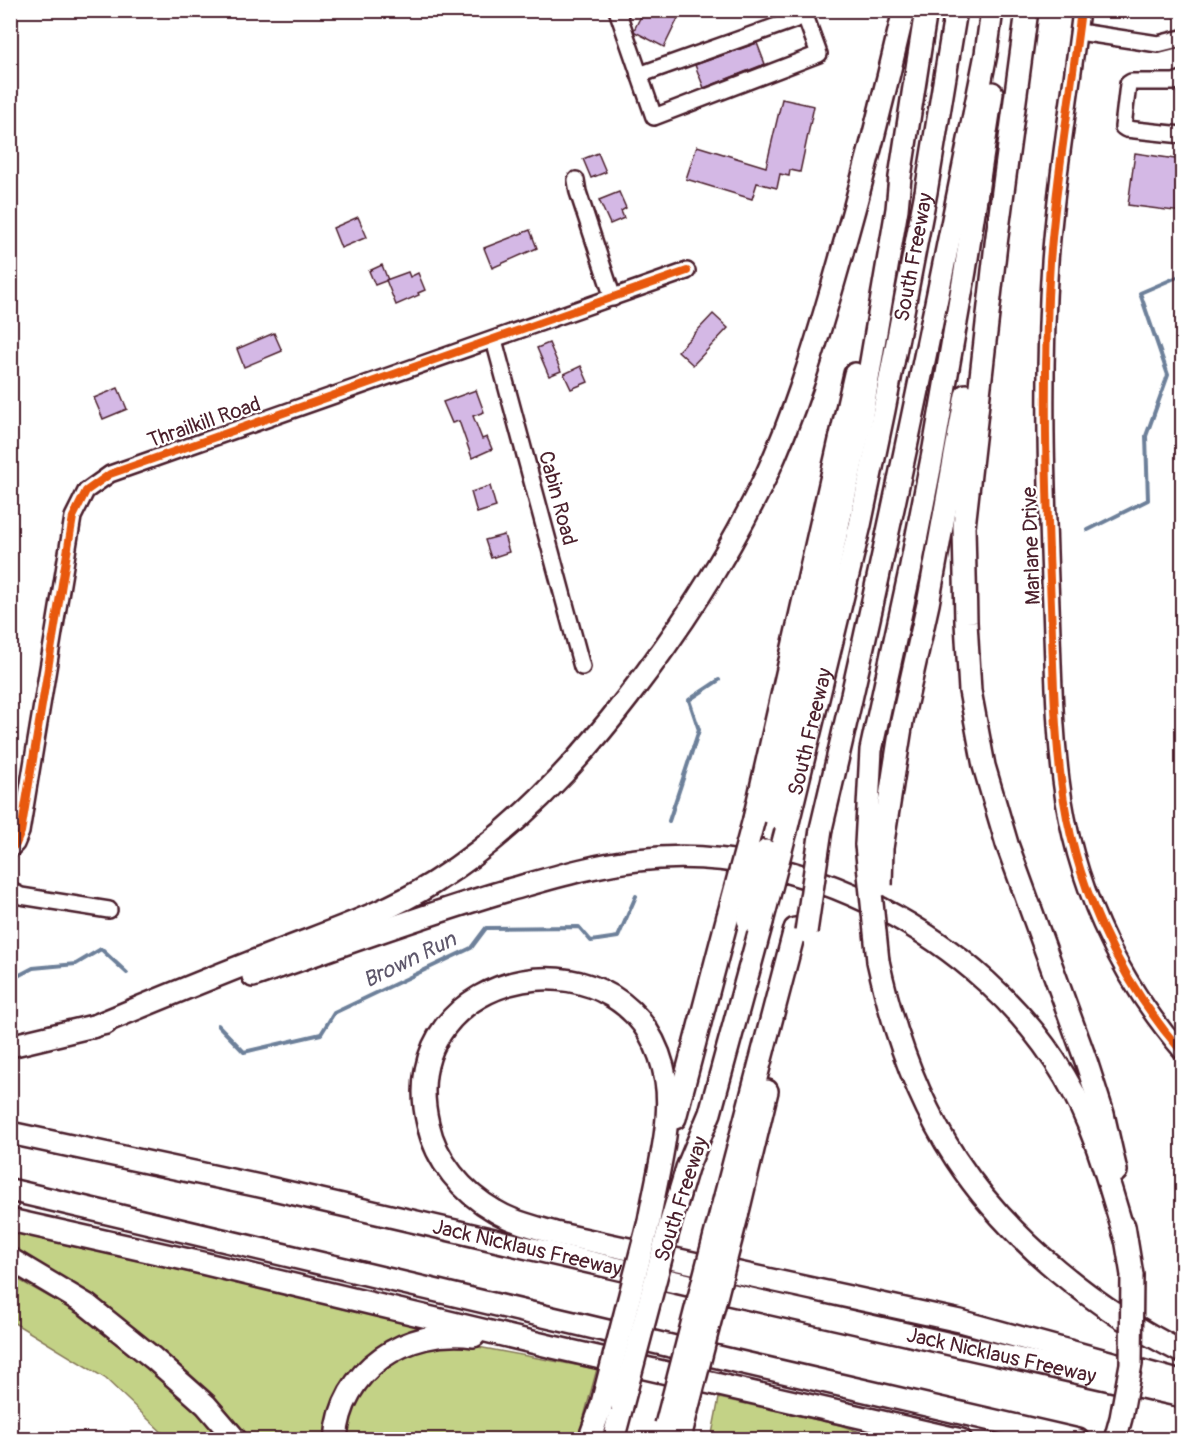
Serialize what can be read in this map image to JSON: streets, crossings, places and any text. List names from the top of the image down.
{
  "streets": {
    "highway": ["South Freeway", "Jack Nicklaus Freeway"],
    "street": ["Thrailkill Road", "Cabin Road", "Marlane Drive"]
  },
  "crossings": [
    ["Thrailkill Road", "Cabin Road"]
  ],
  "water": ["Brown Run"]
}
